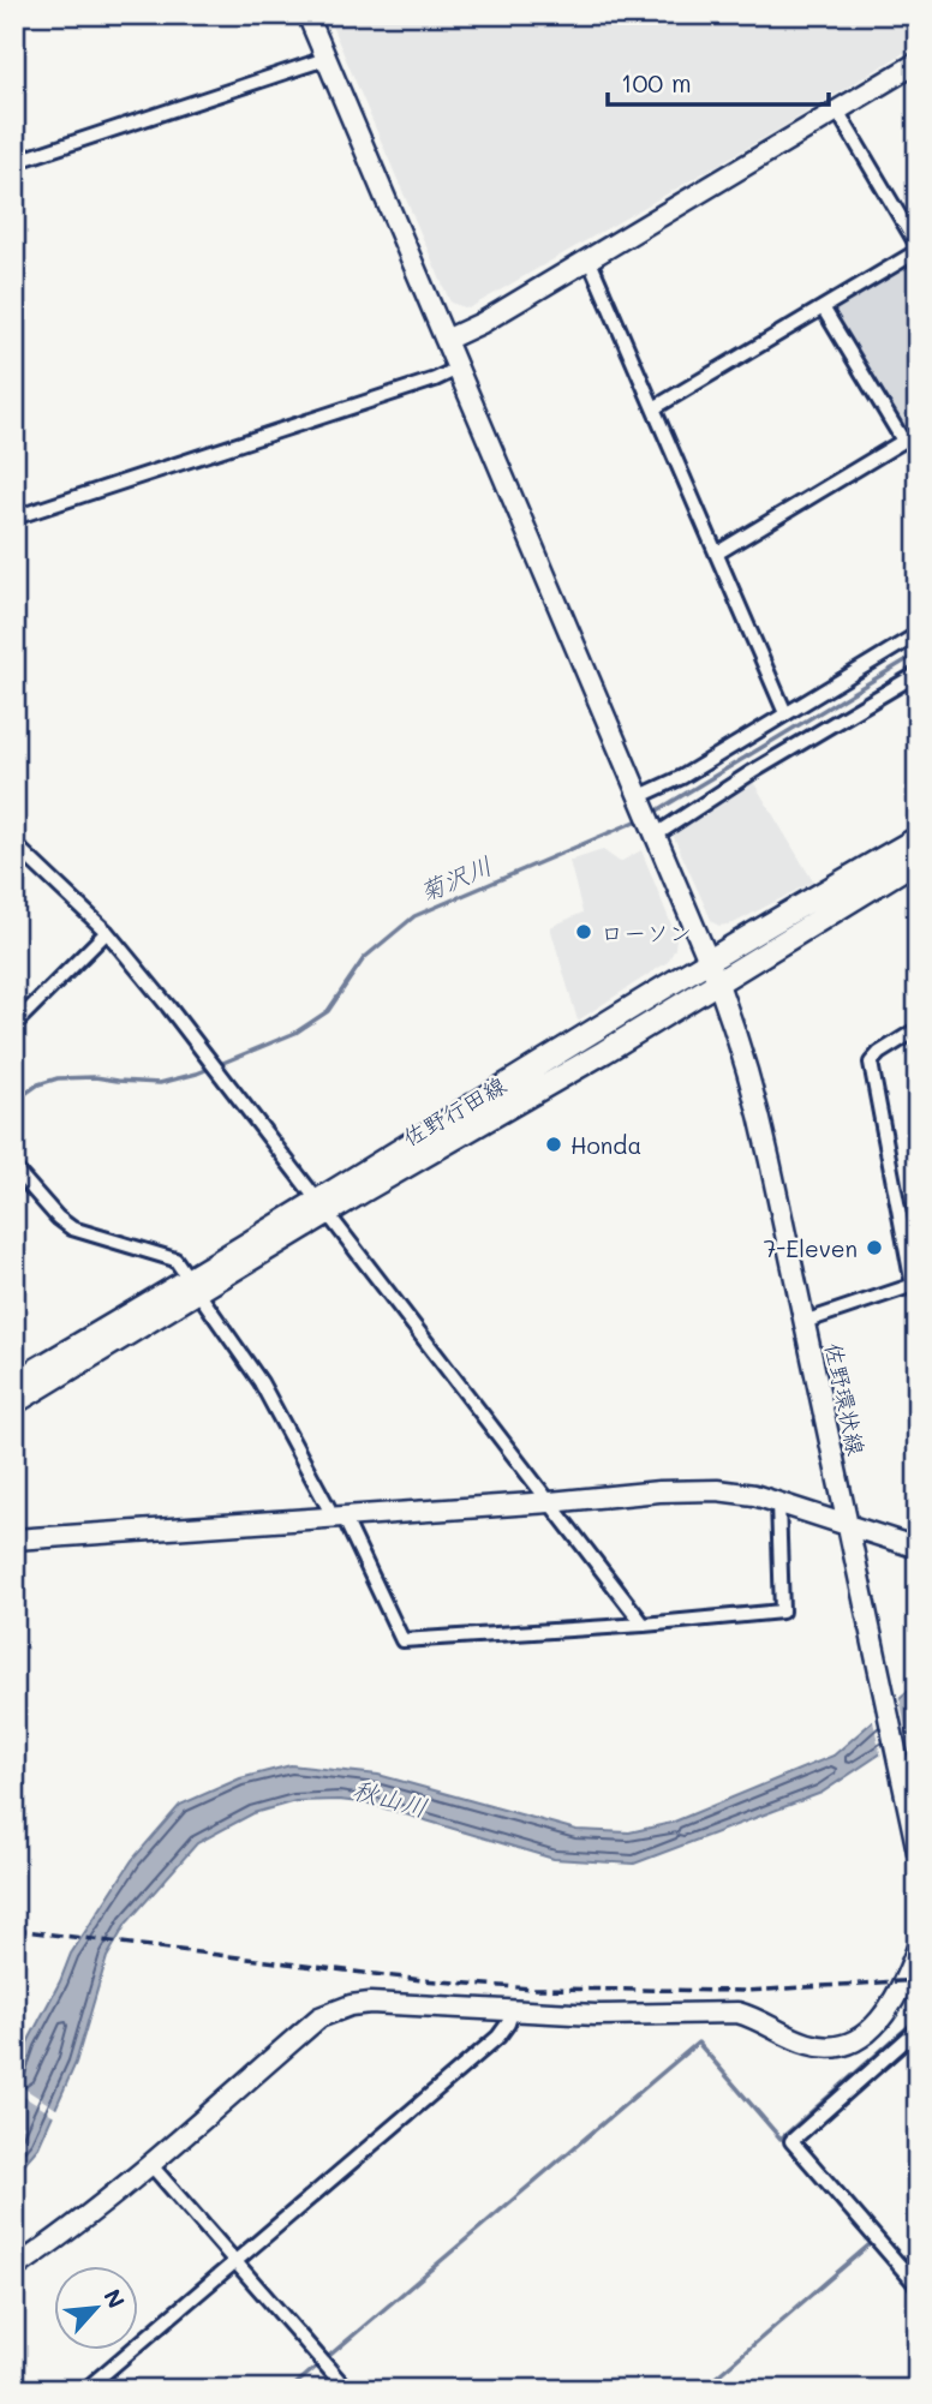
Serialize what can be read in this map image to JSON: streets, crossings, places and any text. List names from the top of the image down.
{
  "streets": {
    "main road": ["佐野行田線"],
    "street": ["佐野環状線"]
  },
  "crossings": [
    ["佐野行田線", "佐野環状線"]
  ],
  "water": ["菊沢川", "秋山川"],
  "places": ["ローソン", "Honda", "7-Eleven"],
  "scale_bar": "100 m",
  "north": "top right"
}
